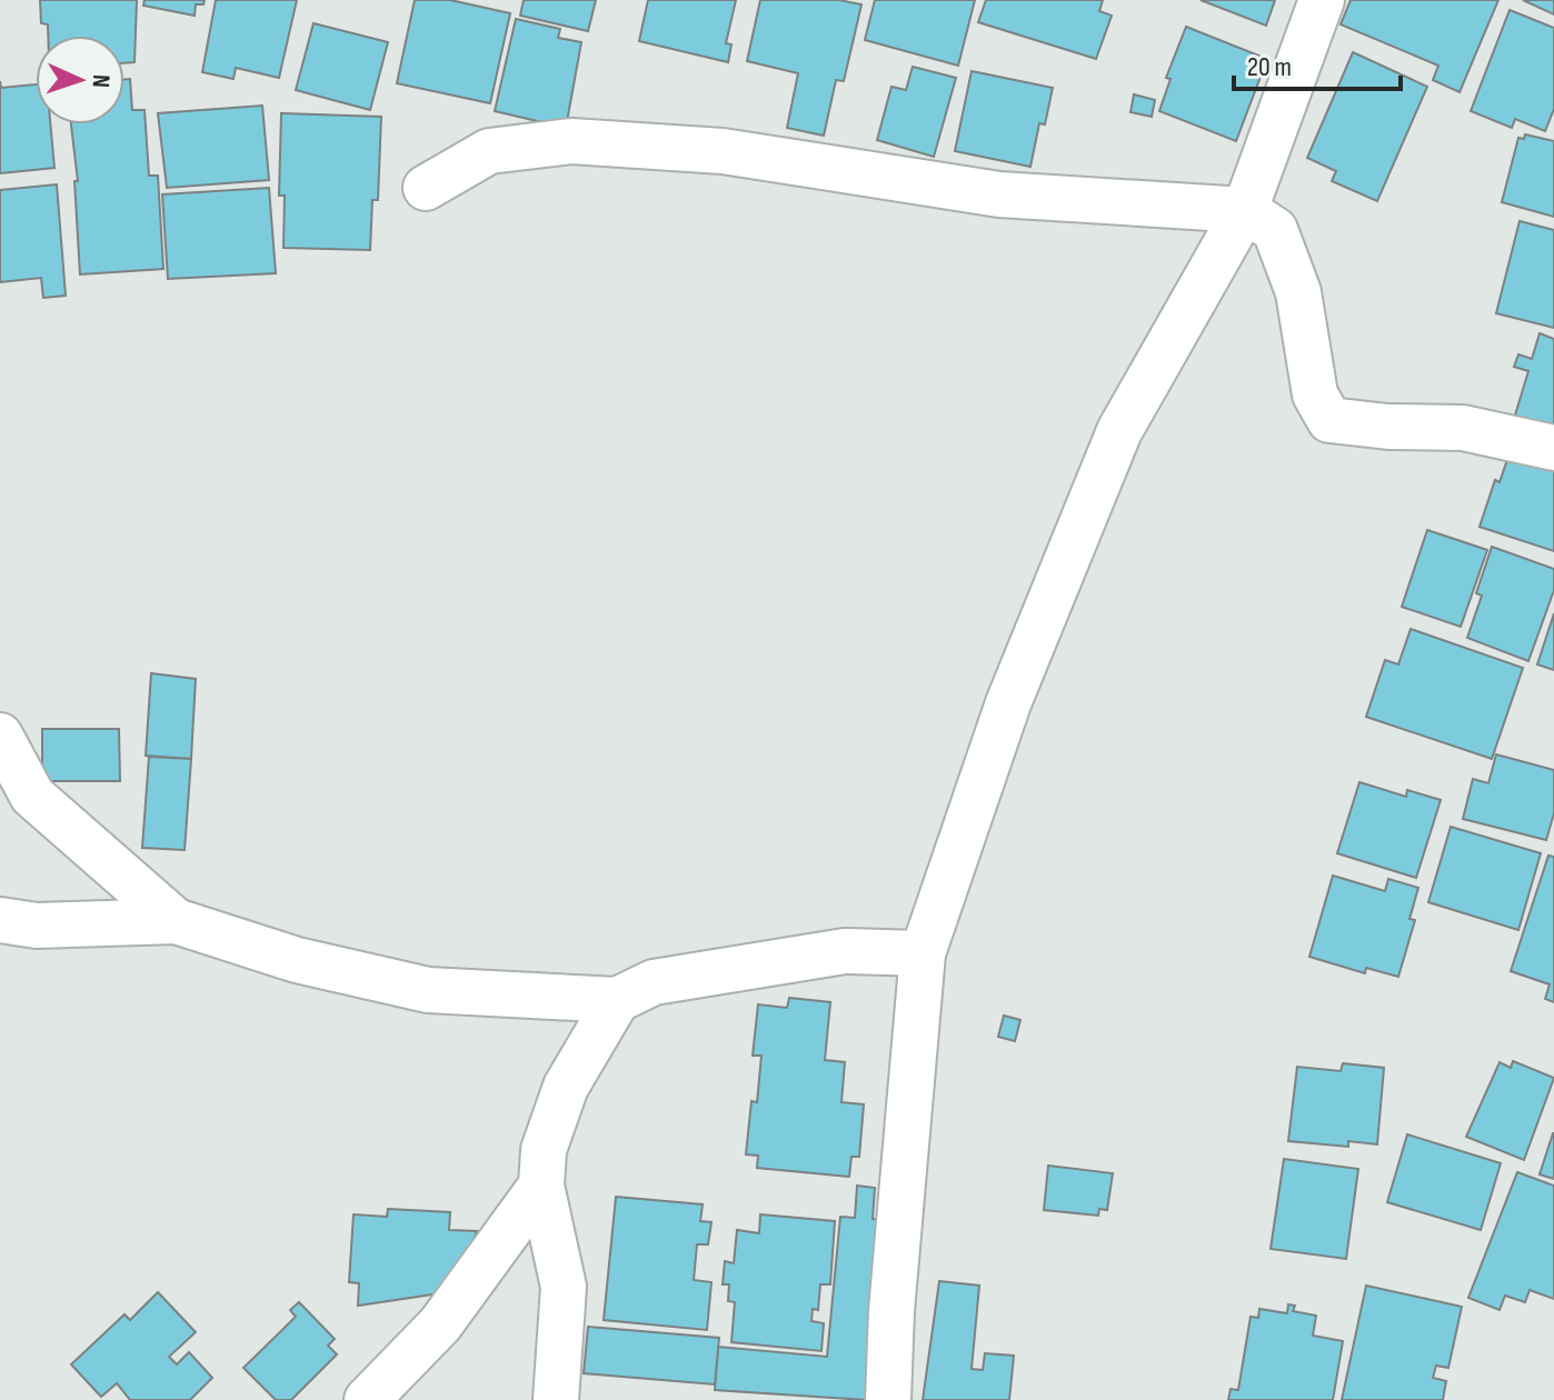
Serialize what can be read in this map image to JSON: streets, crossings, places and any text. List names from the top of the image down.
{
  "scale_bar": "20 m",
  "north": "right"
}
